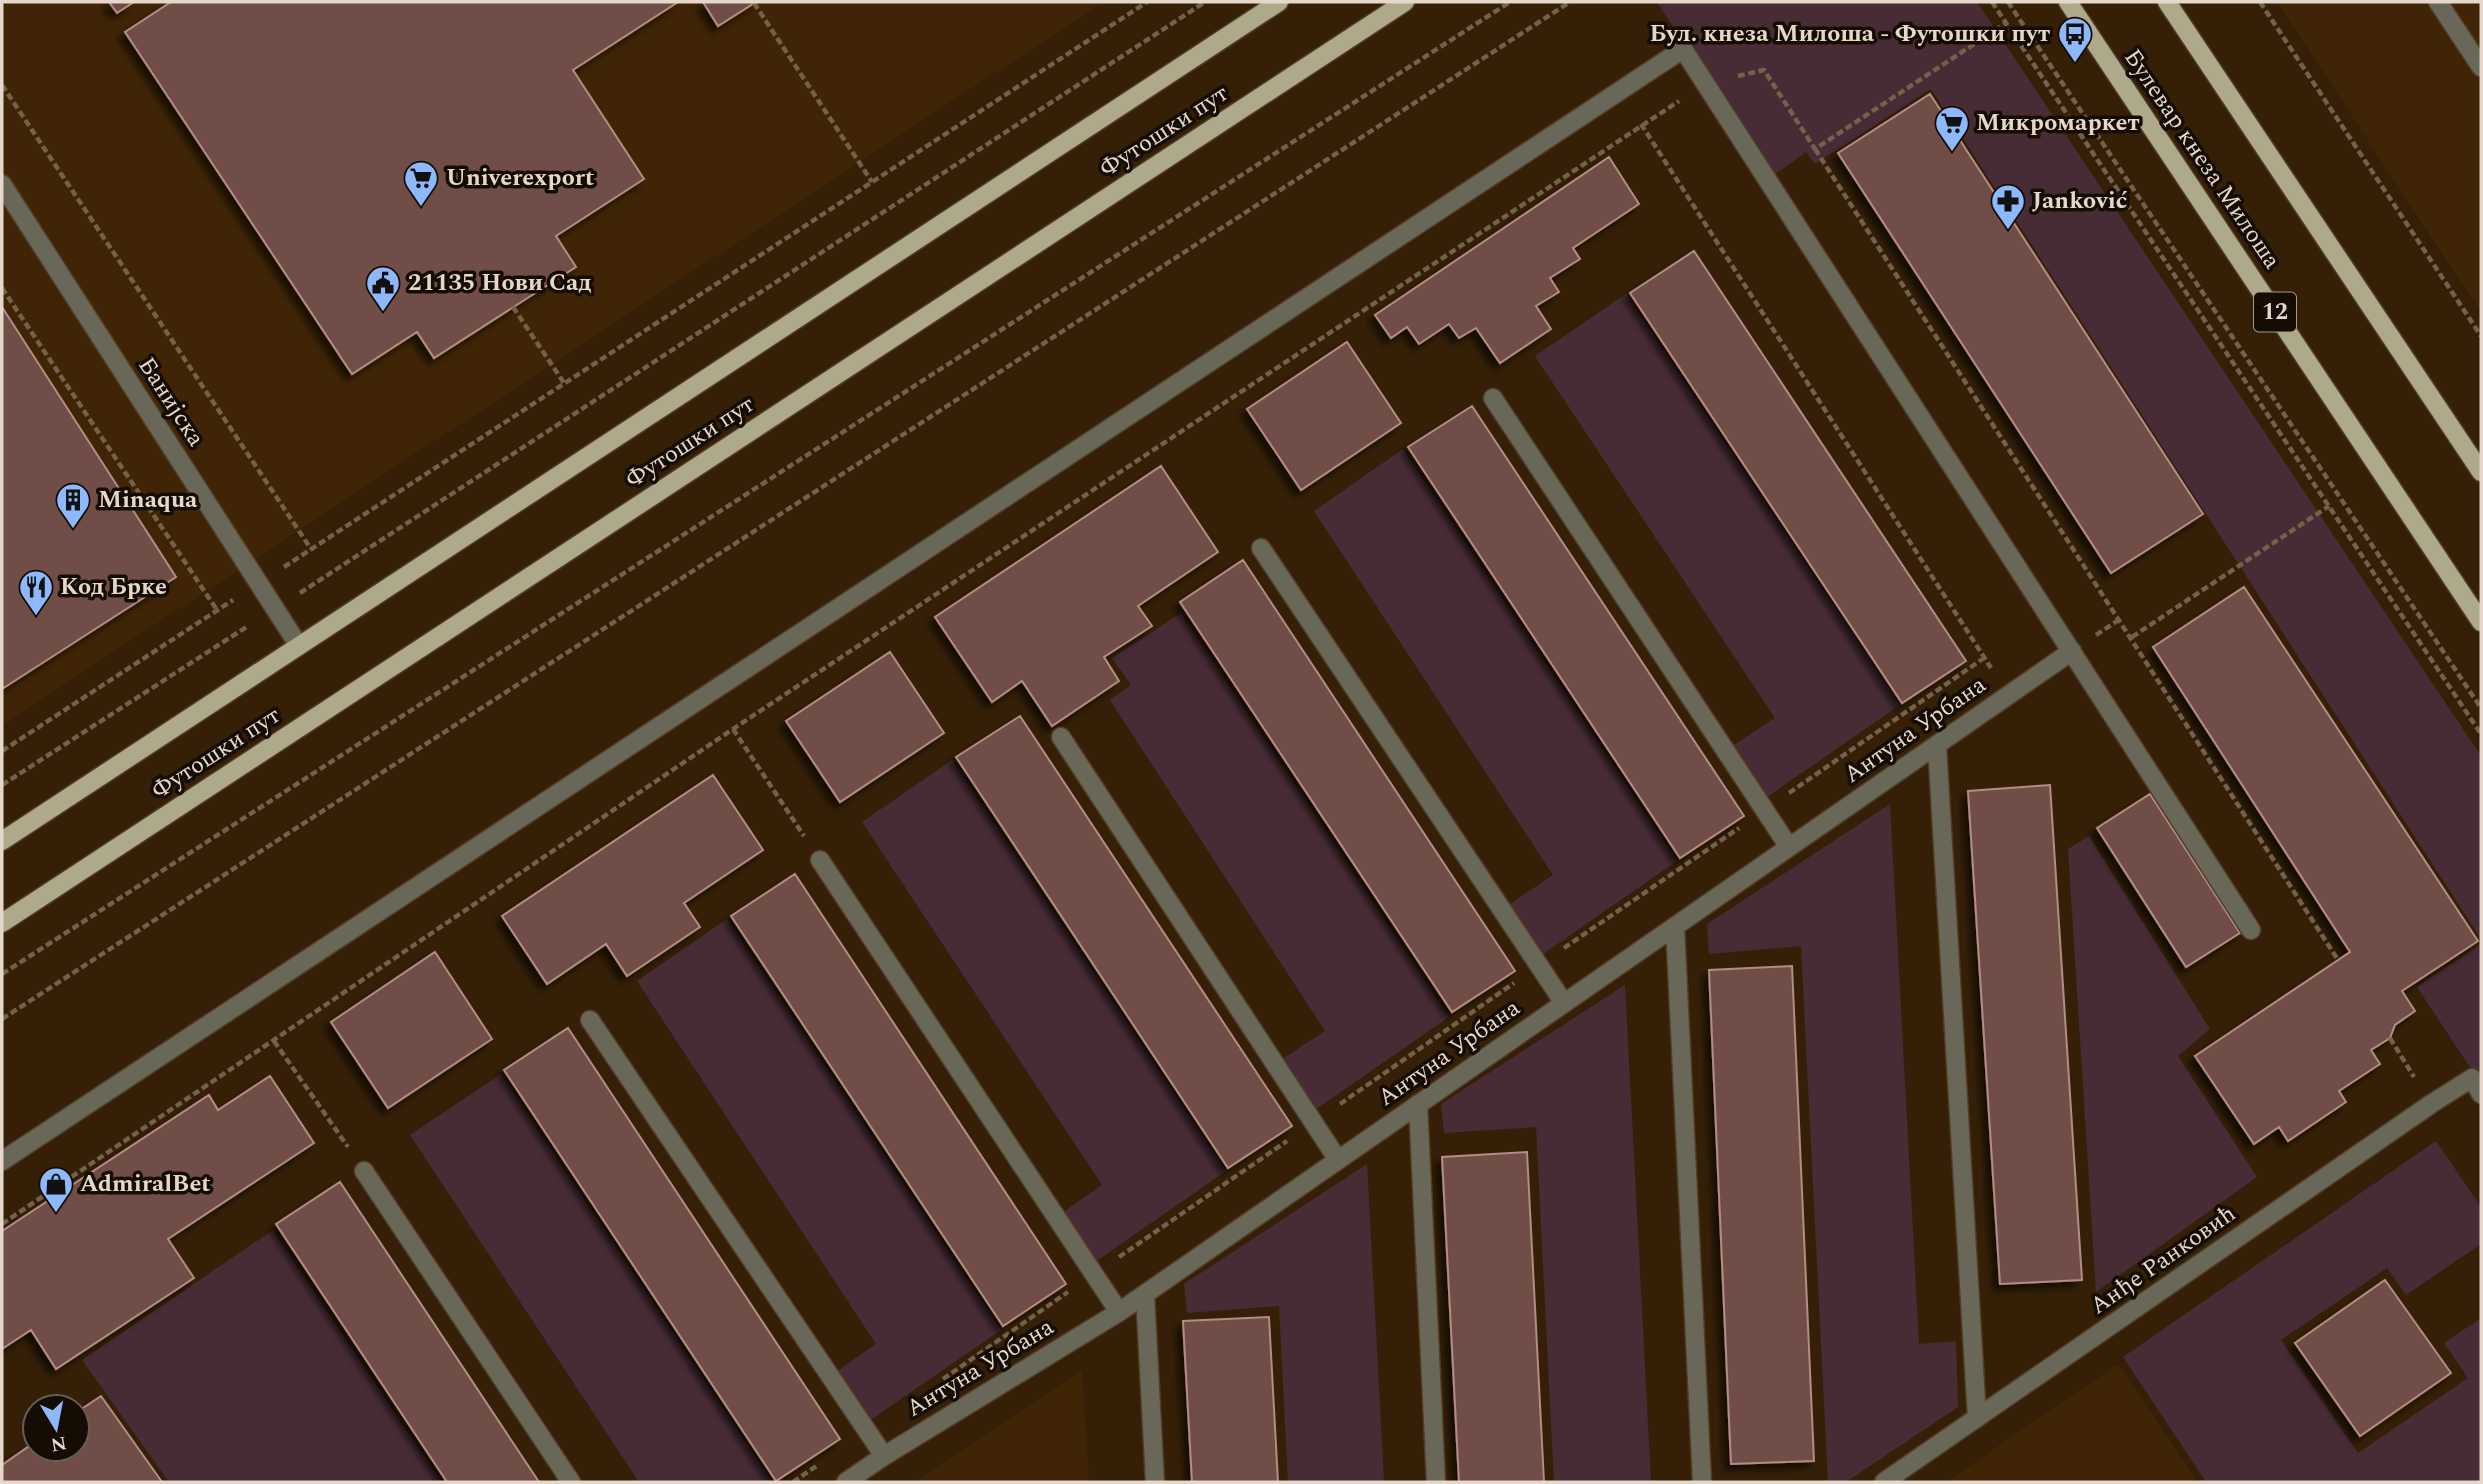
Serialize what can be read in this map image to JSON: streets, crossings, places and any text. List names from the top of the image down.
{
  "streets": {
    "main road": ["Футошки пут", "Булевар кнеза Милоша", "12"],
    "street": ["Банијска", "Антуна Урбана", "Анђе Ранковић"]
  },
  "crossings": [
    ["Футошки пут", "Банијска"]
  ],
  "places": {
    "bus stop": ["Бул. кнеза Милоша - Футошки пут"],
    "supermarket": ["Микромаркет", "Univerexport"],
    "pharmacy": ["Janković"],
    "public building": ["21135 Нови Сад"],
    "building": ["Minaqua"],
    "restaurant": ["Код Брке"],
    "shop": ["AdmiralBet"]
  },
  "north": "bottom"
}
